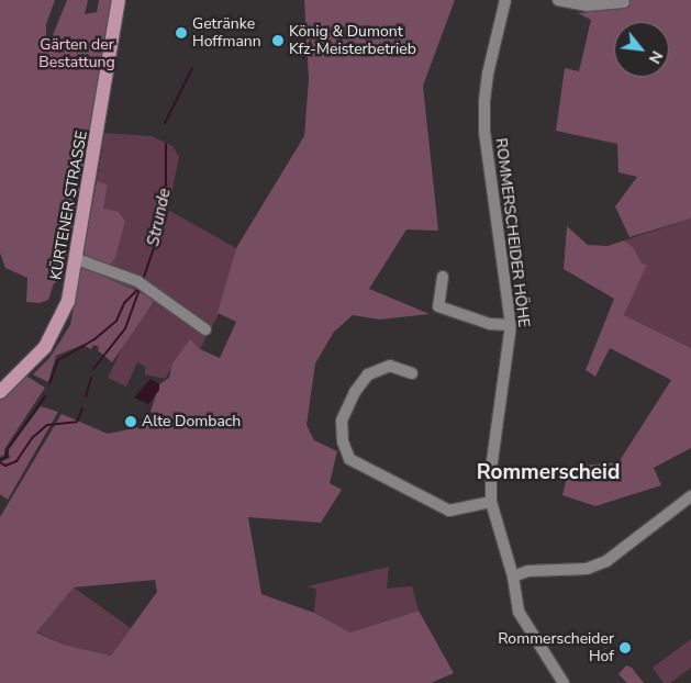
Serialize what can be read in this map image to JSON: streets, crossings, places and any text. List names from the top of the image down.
{
  "streets": {
    "main road": ["KÜRTENER STRASSE"],
    "street": ["ROMMERSCHEIDER HÖHE"]
  },
  "districts": ["Rommerscheid"],
  "water": ["Strunde"],
  "parks": ["Gärten der Bestattung"],
  "places": [
    "Getränke Hoffmann",
    "König & Dumont Kfz-Meisterbetrieb",
    "Alte Dombach",
    "Rommerscheider Hof"
  ],
  "north": "bottom right"
}
